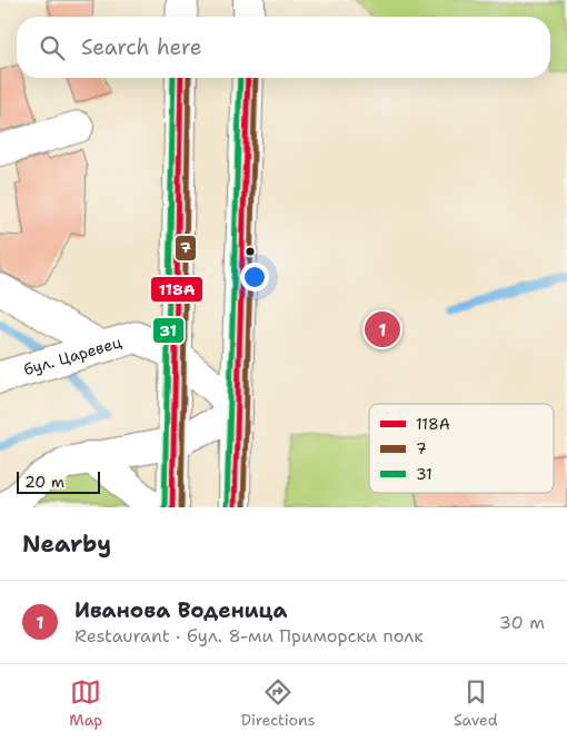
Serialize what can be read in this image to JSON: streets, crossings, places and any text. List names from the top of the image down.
{
  "streets": {
    "main road": ["бул. Царевец"]
  },
  "lines": ["transit line 118А", "transit line 7", "transit line 31"],
  "legend": ["118А", "7", "31"],
  "scale_bar": "20 m",
  "page": {
    "search": "Search here",
    "pins": "1",
    "scale": "20 m",
    "heading": "Nearby",
    "list": [
      {
        "mark": "1",
        "name": "Иванова Воденица",
        "note": "Restaurant · бул. 8-ми Приморски полк",
        "value": "30 m"
      }
    ],
    "nav": ["Map", "Directions", "Saved"]
  }
}
